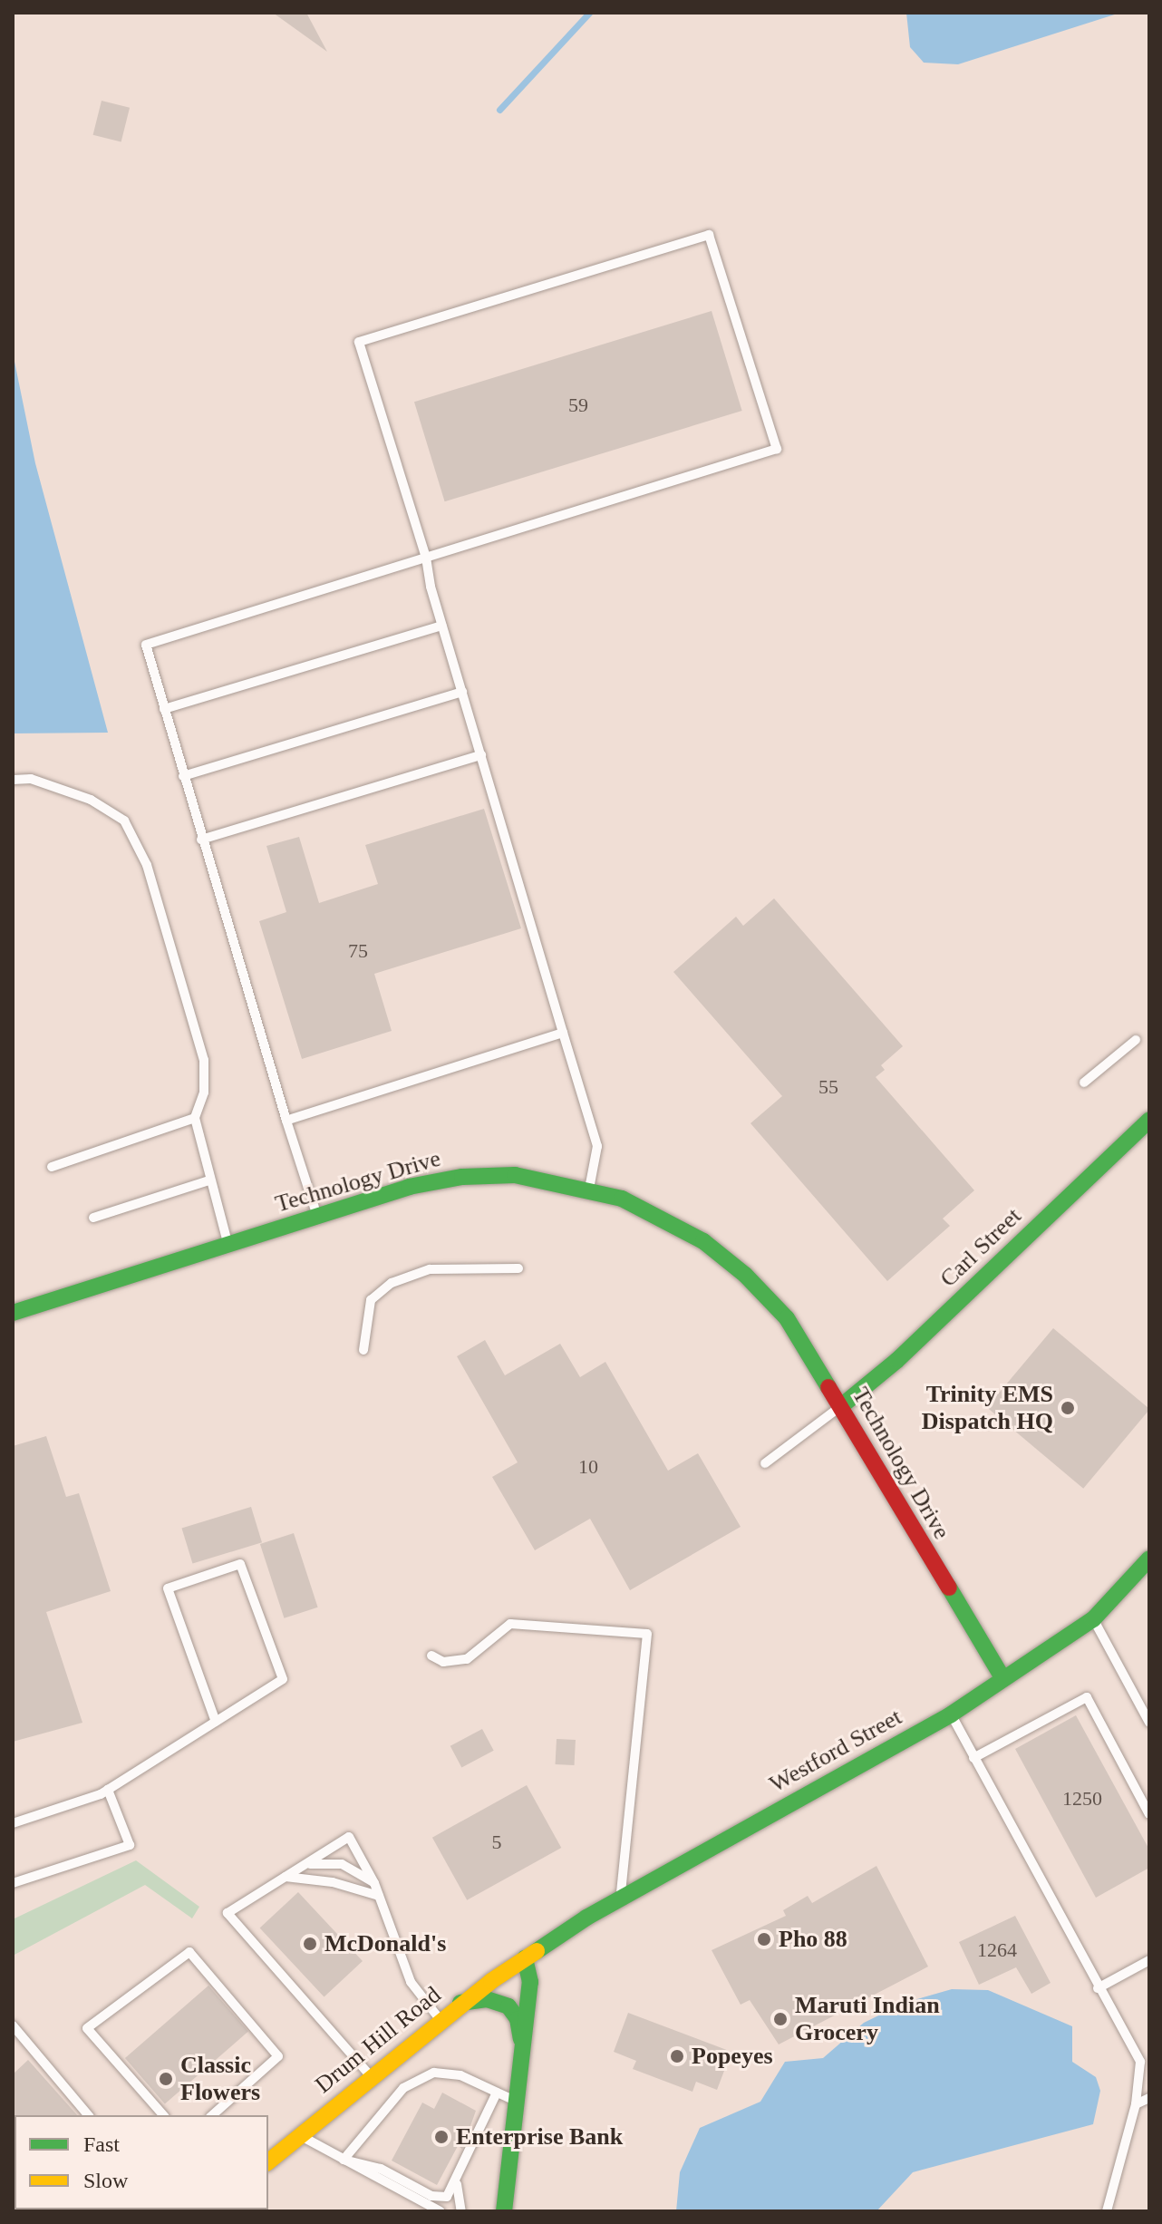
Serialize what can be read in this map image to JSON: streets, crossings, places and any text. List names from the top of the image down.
{
  "streets": {
    "street": [
      "Technology Drive",
      "Carl Street",
      "Westford Street",
      "Drum Hill Road"
    ]
  },
  "crossings": [
    ["Technology Drive", "Carl Street"],
    ["Technology Drive", "Westford Street"],
    ["Westford Street", "Drum Hill Road"]
  ],
  "places": [
    "Trinity EMS Dispatch HQ",
    "Pho 88",
    "McDonald's",
    "Maruti Indian Grocery",
    "Popeyes",
    "Classic Flowers",
    "Enterprise Bank"
  ],
  "house_numbers": [
    "59",
    "75",
    "55",
    "10",
    "1250",
    "5",
    "1264"
  ],
  "legend": ["Fast", "Slow"]
}
